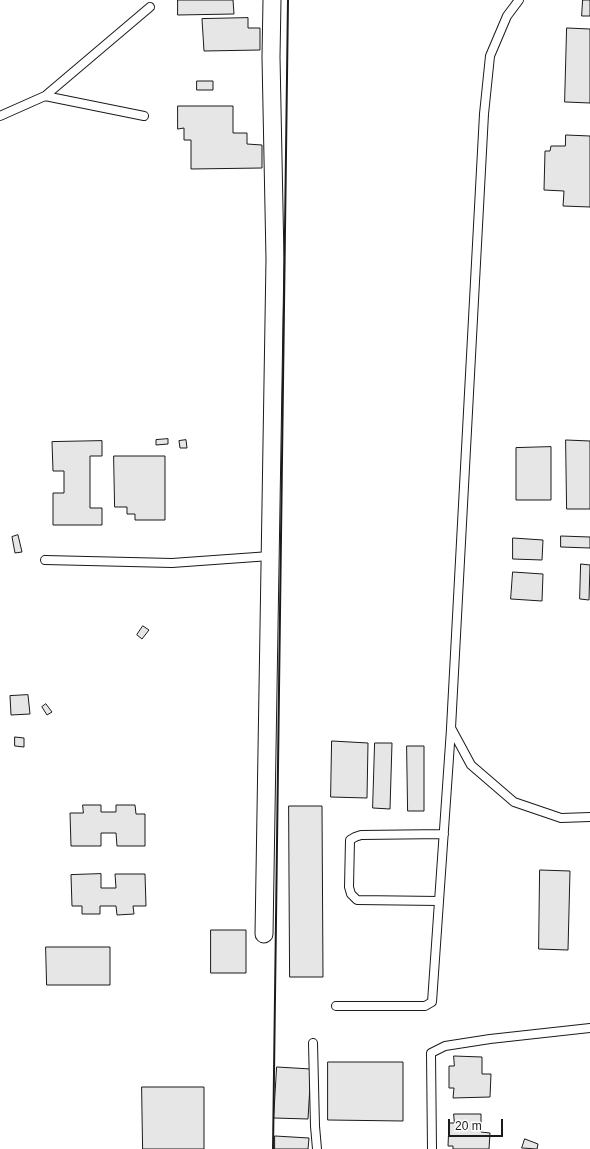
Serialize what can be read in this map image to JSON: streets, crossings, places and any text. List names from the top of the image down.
{
  "scale_bar": "20 m"
}
